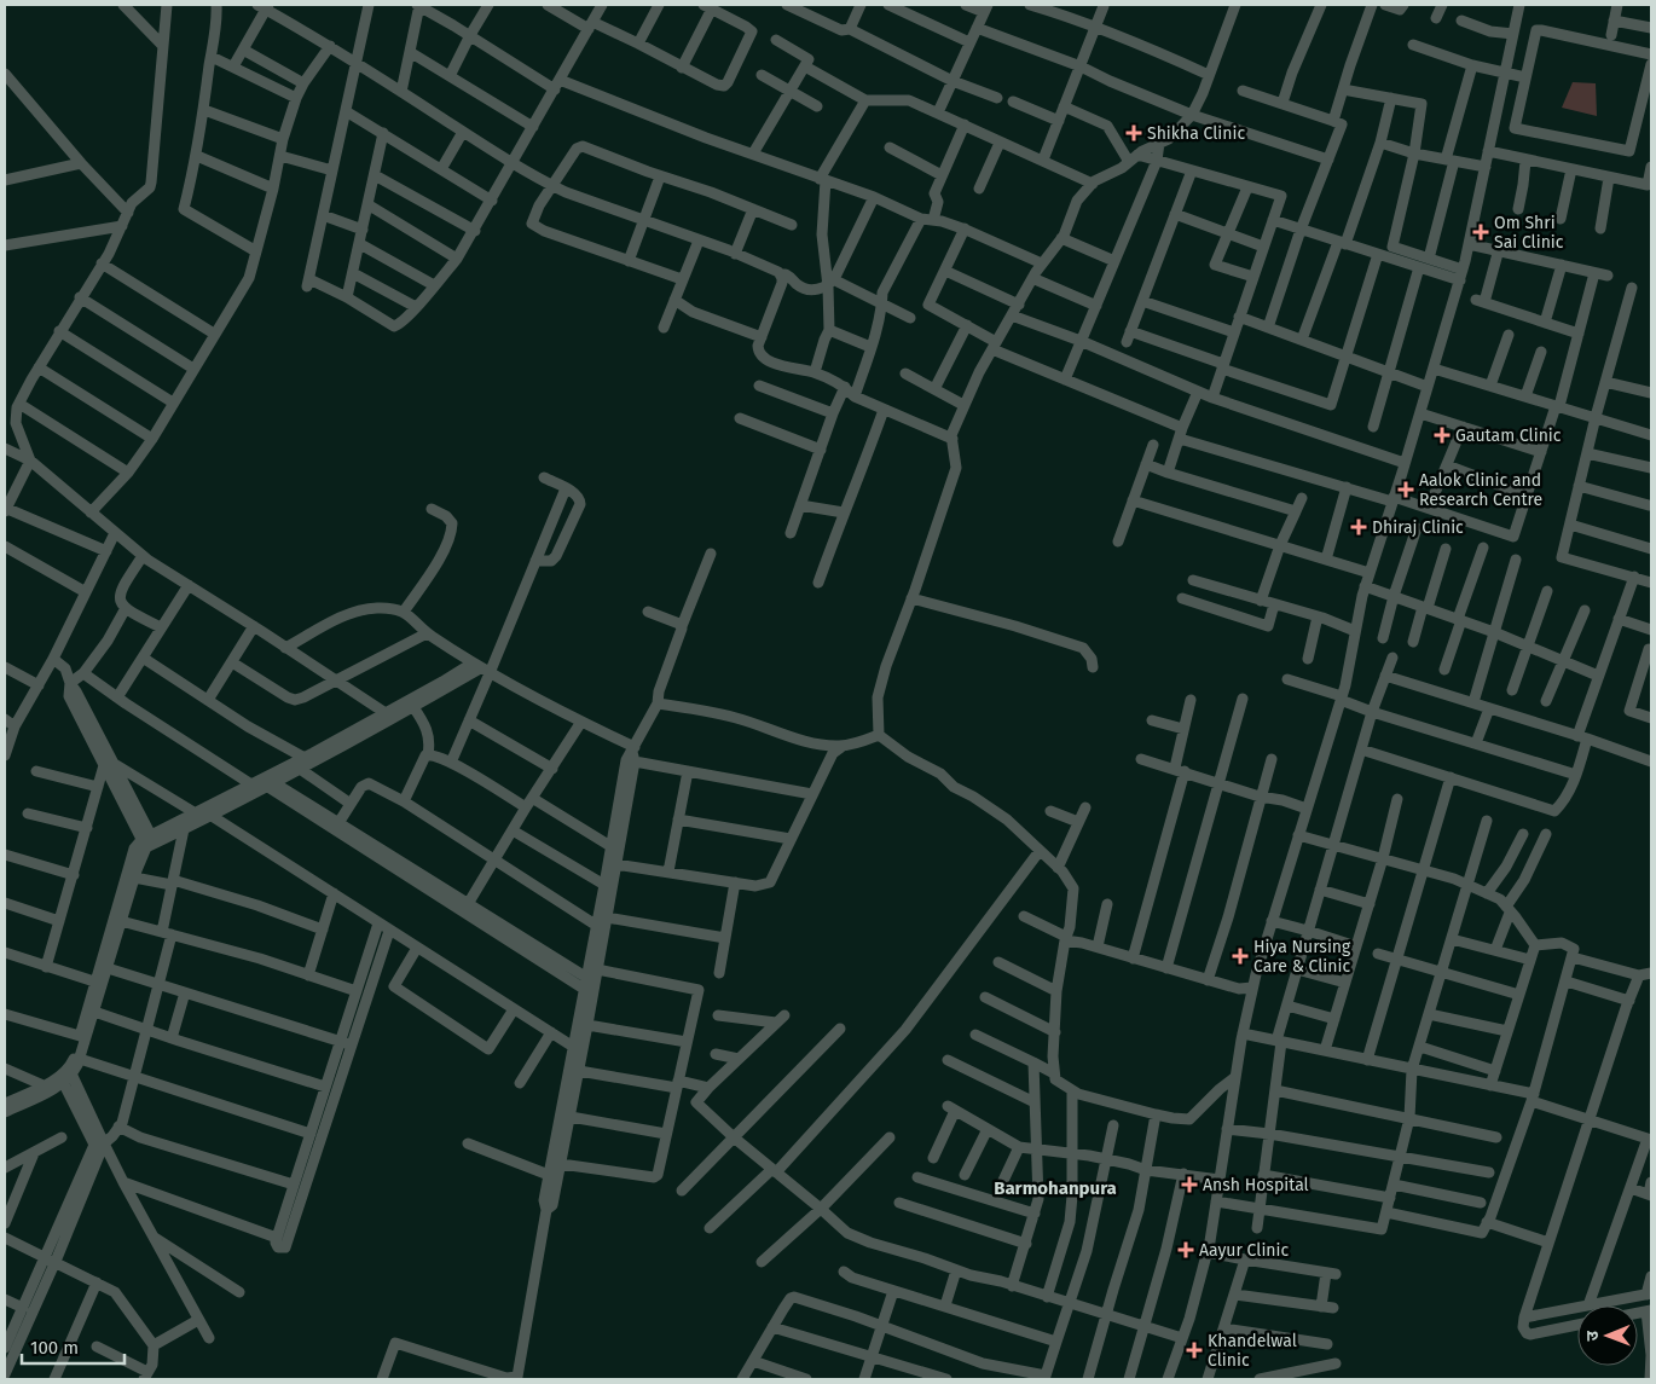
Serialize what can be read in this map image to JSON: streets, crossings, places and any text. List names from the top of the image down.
{
  "districts": ["Barmohanpura"],
  "places": {
    "health": [
      "Shikha Clinic",
      "Om Shri Sai Clinic",
      "Gautam Clinic",
      "Aalok Clinic and Research Centre",
      "Dhiraj Clinic",
      "Hiya Nursing Care & Clinic",
      "Ansh Hospital",
      "Aayur Clinic",
      "Khandelwal Clinic"
    ]
  },
  "scale_bar": "100 m",
  "north": "left"
}
